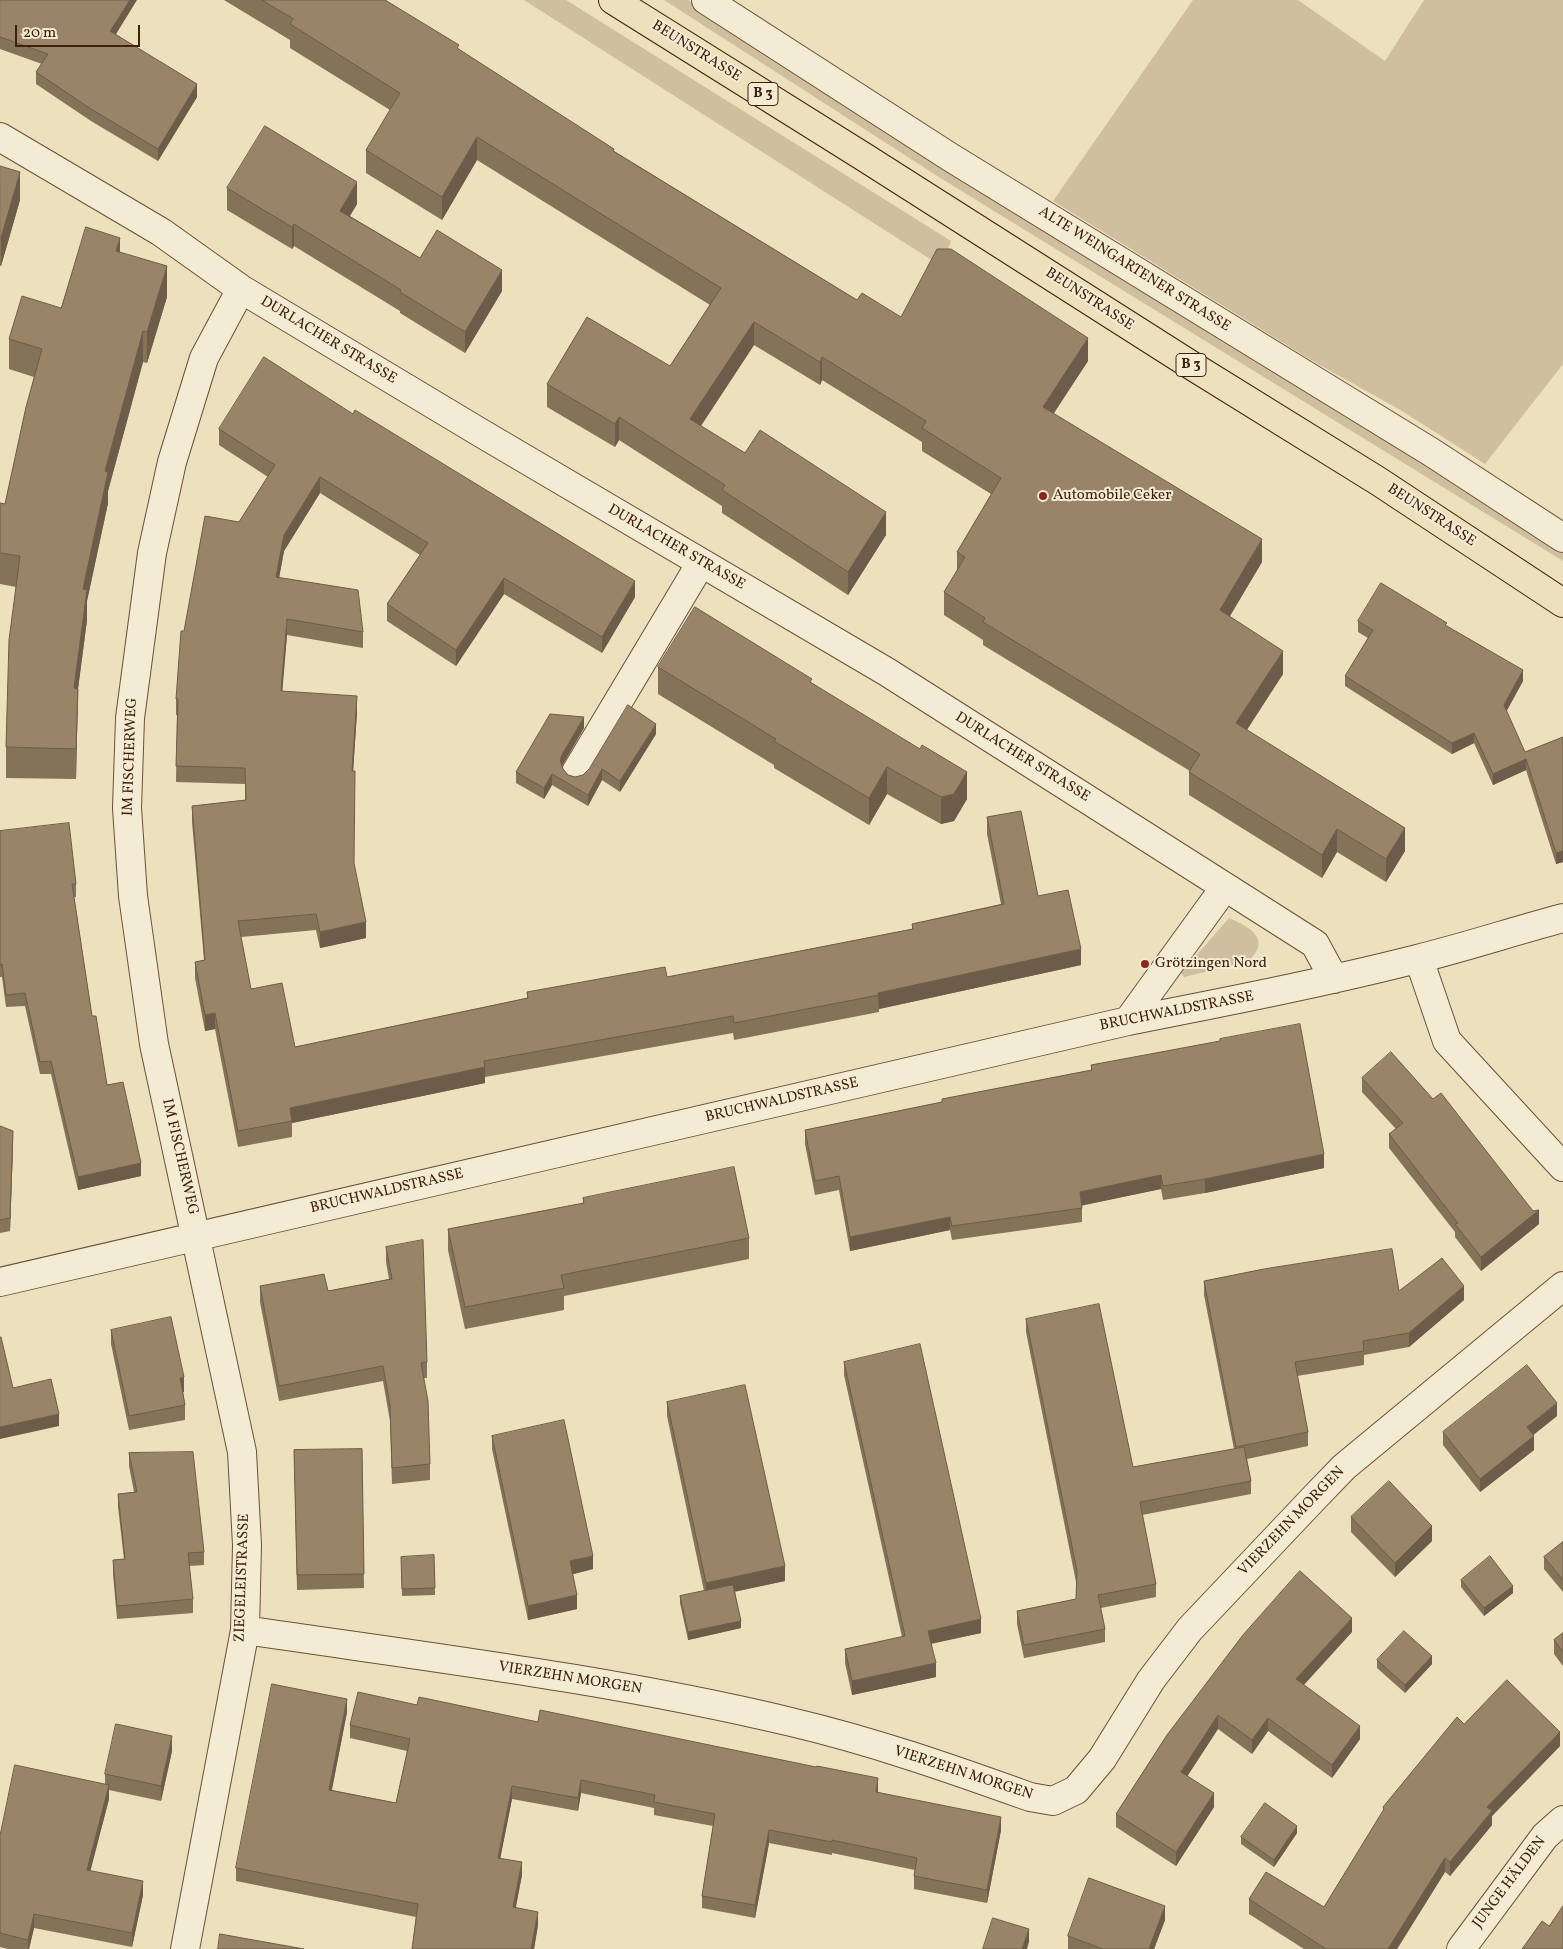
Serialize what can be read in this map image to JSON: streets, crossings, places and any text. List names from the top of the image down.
{
  "streets": {
    "main road": ["BEUNSTRASSE", "B 3"],
    "street": [
      "ALTE WEINGARTENER STRASSE",
      "DURLACHER STRASSE",
      "IM FISCHERWEG",
      "BRUCHWALDSTRASSE",
      "VIERZEHN MORGEN",
      "ZIEGELEISTRASSE",
      "JUNGE HÄLDEN"
    ]
  },
  "crossings": [
    ["DURLACHER STRASSE", "IM FISCHERWEG"],
    ["DURLACHER STRASSE", "BRUCHWALDSTRASSE"],
    ["IM FISCHERWEG", "BRUCHWALDSTRASSE"],
    ["IM FISCHERWEG", "ZIEGELEISTRASSE"],
    ["BRUCHWALDSTRASSE", "ZIEGELEISTRASSE"],
    ["VIERZEHN MORGEN", "ZIEGELEISTRASSE"]
  ],
  "places": ["Automobile Ceker", "Grötzingen Nord"],
  "scale_bar": "20 m"
}
